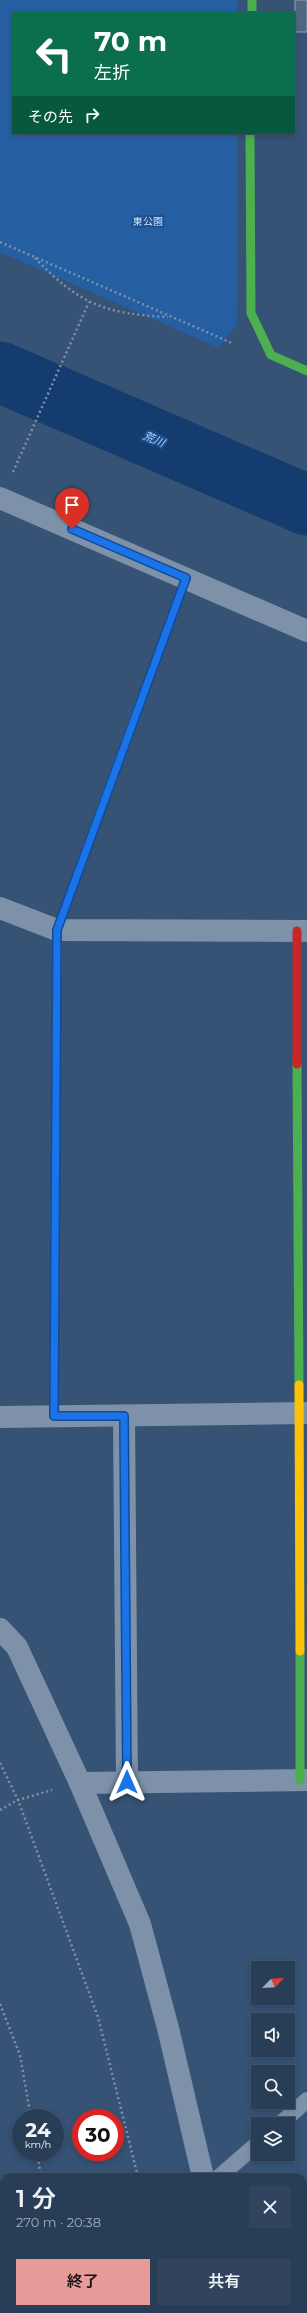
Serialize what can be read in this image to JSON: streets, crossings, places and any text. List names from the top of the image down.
{
  "water": ["荒川"],
  "parks": ["東公園"],
  "north": "top right",
  "page": {
    "turn": ["70 m", "左折"],
    "then": "その先",
    "speed": "24 km/h",
    "limit": "30",
    "heading": ["1 分", "270 m · 20:38"],
    "buttons": ["終了", "共有"]
  }
}
